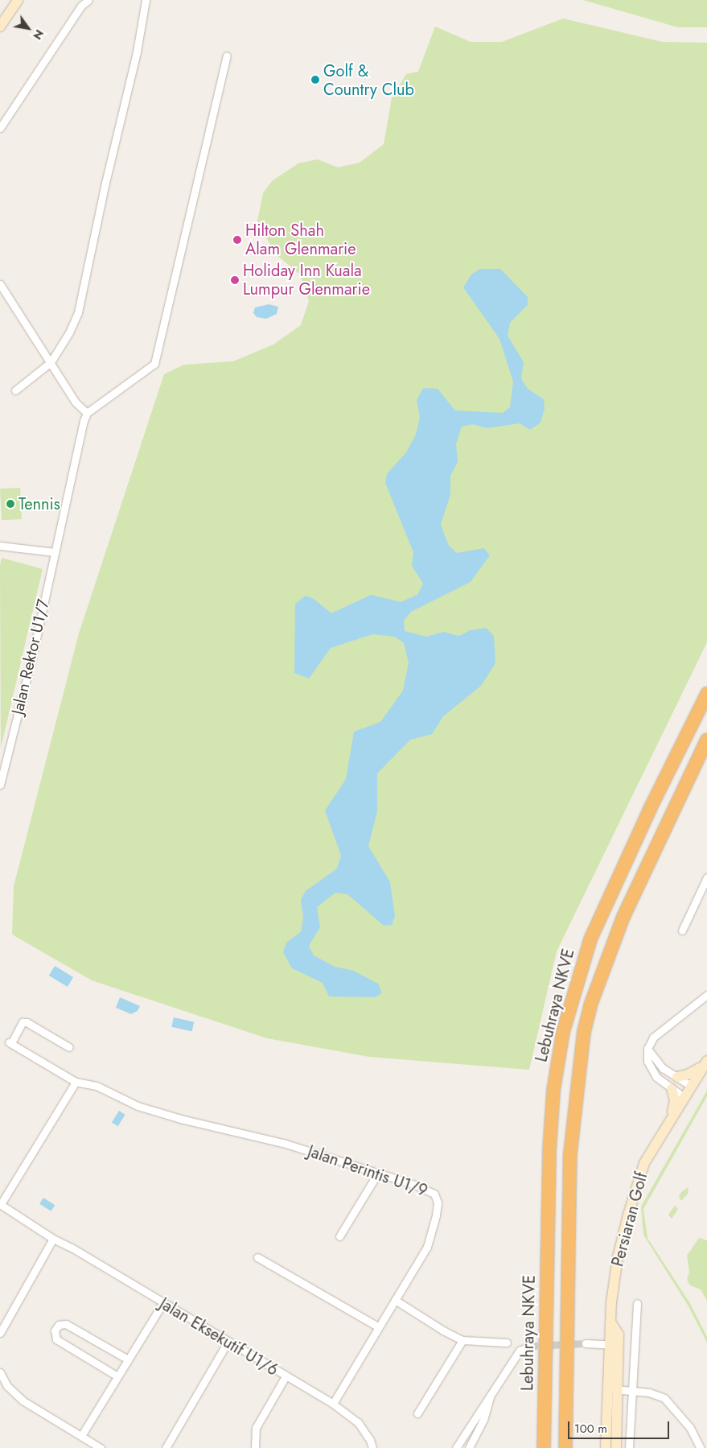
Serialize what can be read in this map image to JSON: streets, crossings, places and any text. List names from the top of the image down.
{
  "streets": {
    "highway": ["Lebuhraya NKVE"],
    "street": [
      "Jalan Rektor U1/7",
      "Jalan Perintis U1/9",
      "Persiaran Golf",
      "Jalan Eksekutif U1/6"
    ]
  },
  "crossings": [
    ["Jalan Perintis U1/9", "Jalan Eksekutif U1/6"]
  ],
  "places": [
    "Golf & Country Club",
    "Hilton Shah Alam Glenmarie",
    "Holiday Inn Kuala Lumpur Glenmarie",
    "Tennis"
  ],
  "scale_bar": "100 m",
  "north": "bottom right"
}
